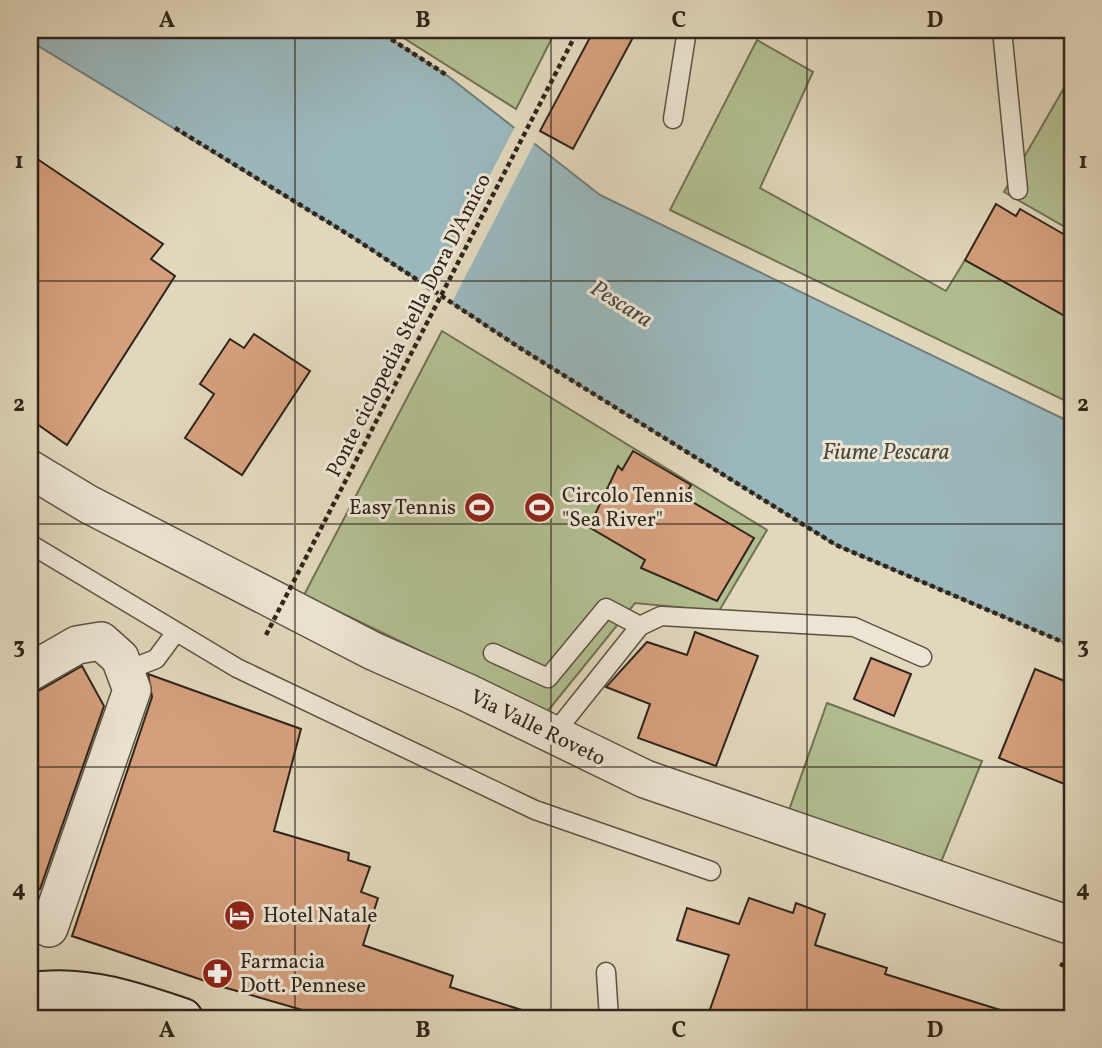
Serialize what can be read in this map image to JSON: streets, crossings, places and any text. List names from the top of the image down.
{
  "streets": {
    "street": ["Via Valle Roveto"],
    "path": ["Ponte ciclopedia Stella Dora D'Amico"]
  },
  "water": ["Pescara", "Fiume Pescara"],
  "places": {
    "sports": ["Easy Tennis", "Circolo Tennis \"Sea River\""],
    "hotel": ["Hotel Natale"],
    "pharmacy": ["Farmacia Dott. Pennese"]
  },
  "grid": {
    "columns": [
      "A",
      "B",
      "C",
      "D"
    ],
    "rows": [
      "1",
      "2",
      "3",
      "4"
    ]
  }
}
